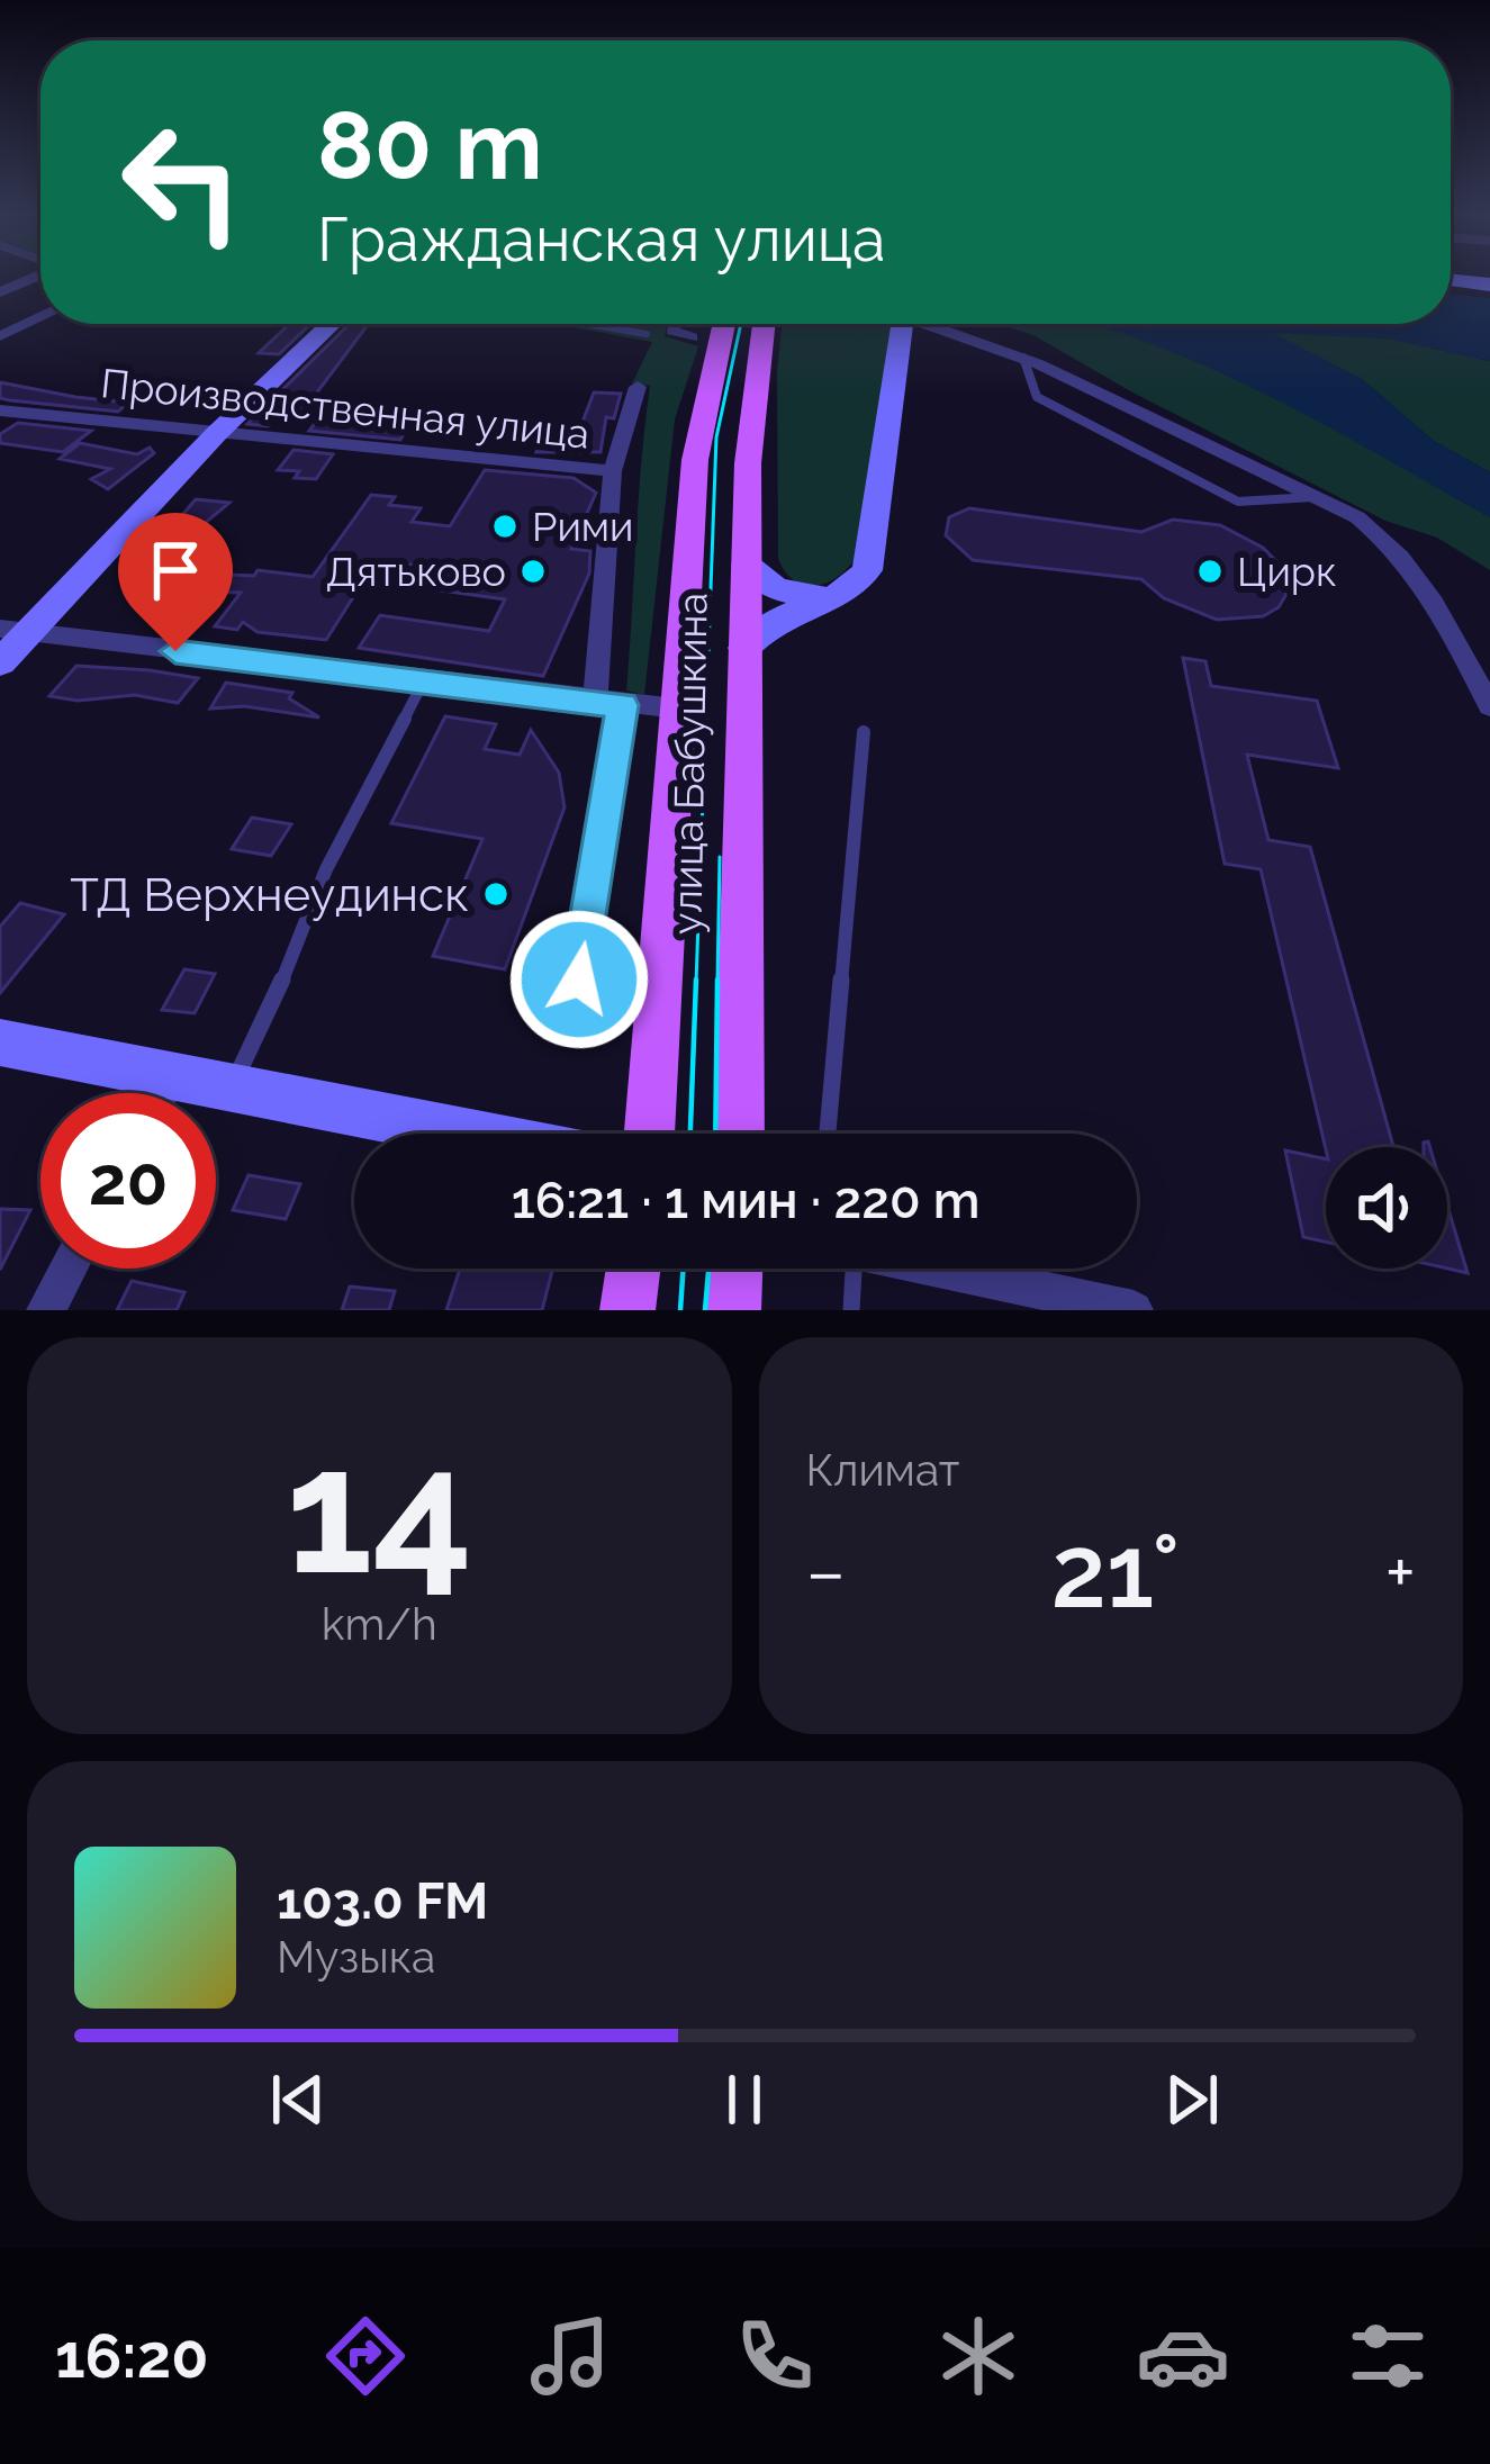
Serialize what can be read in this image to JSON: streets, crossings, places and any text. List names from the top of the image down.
{
  "streets": {
    "main road": ["улица Бабушкина"],
    "street": ["Производственная улица"]
  },
  "places": [
    "Рими",
    "Дятьково",
    "Цирк",
    "ТД Верхнеудинск"
  ],
  "page": {
    "turn": ["80 m", "Гражданская улица"],
    "limit": "20",
    "trip": "16:21 · 1 мин · 220 m",
    "tile": [
      ["14", "km/h"],
      "Климат"
    ],
    "heat": ["−", "21°", "+"],
    "song": ["103.0 FM", "Музыка"],
    "tabs": "16:20"
  }
}
